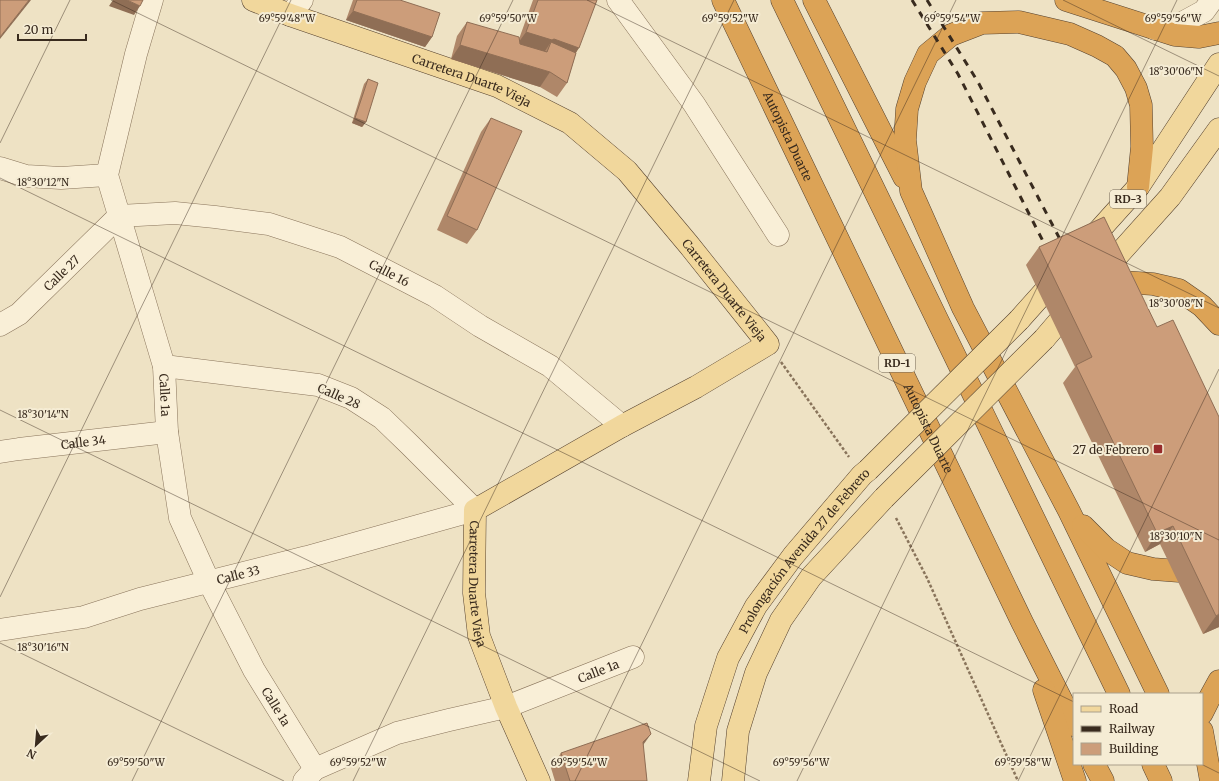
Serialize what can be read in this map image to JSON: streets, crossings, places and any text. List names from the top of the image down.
{
  "streets": {
    "highway": ["Autopista Duarte", "RD-1"],
    "main road": ["Carretera Duarte Vieja", "RD-3", "Prolongación Avenida 27 de Febrero"],
    "street": [
      "Calle 16",
      "Calle 27",
      "Calle 1a",
      "Calle 28",
      "Calle 34",
      "Calle 33"
    ]
  },
  "crossings": [
    ["Carretera Duarte Vieja", "Calle 16"],
    ["Carretera Duarte Vieja", "Calle 1a"],
    ["Carretera Duarte Vieja", "Calle 28"],
    ["Carretera Duarte Vieja", "Calle 33"],
    ["Calle 16", "Calle 27"],
    ["Calle 16", "Calle 1a"],
    ["Calle 27", "Calle 1a"],
    ["Calle 1a", "Calle 28"],
    ["Calle 1a", "Calle 34"],
    ["Calle 1a", "Calle 33"],
    ["Calle 28", "Calle 33"]
  ],
  "places": {
    "transit": ["27 de Febrero"]
  },
  "legend": ["Road", "Railway", "Building"],
  "scale_bar": "20 m",
  "north": "bottom left",
  "coordinates": [
    "69°59'48\"W",
    "69°59'50\"W",
    "69°59'52\"W",
    "69°59'54\"W",
    "69°59'56\"W",
    "18°30'06\"N",
    "18°30'12\"N",
    "18°30'08\"N",
    "18°30'14\"N",
    "18°30'10\"N",
    "18°30'16\"N",
    "69°59'58\"W"
  ]
}
